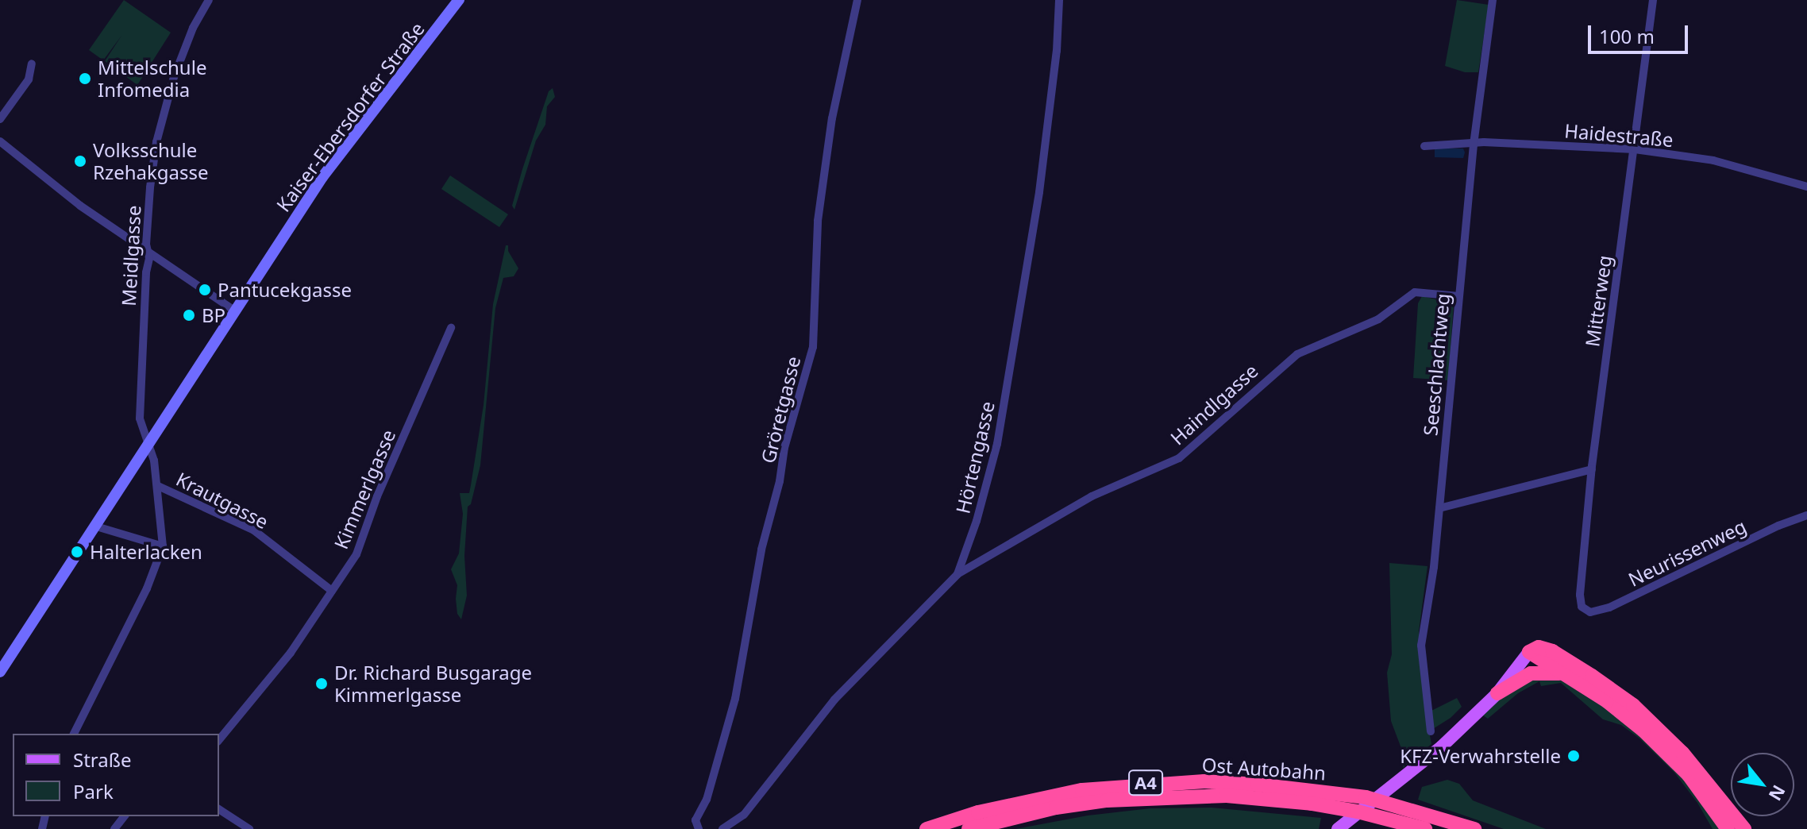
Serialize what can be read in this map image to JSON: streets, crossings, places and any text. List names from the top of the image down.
{
  "streets": {
    "highway": ["Ost Autobahn", "A4"],
    "main road": ["Kaiser-Ebersdorfer Straße"],
    "street": [
      "Haidestraße",
      "Meidlgasse",
      "Mitterweg",
      "Seeschlachtweg",
      "Haindlgasse",
      "Gröretgasse",
      "Hörtengasse",
      "Kimmerlgasse",
      "Krautgasse",
      "Neurissenweg"
    ]
  },
  "crossings": [
    ["Kaiser-Ebersdorfer Straße", "Meidlgasse"],
    ["Haidestraße", "Mitterweg"],
    ["Haidestraße", "Seeschlachtweg"],
    ["Meidlgasse", "Krautgasse"],
    ["Mitterweg", "Neurissenweg"],
    ["Seeschlachtweg", "Haindlgasse"],
    ["Haindlgasse", "Hörtengasse"],
    ["Kimmerlgasse", "Krautgasse"],
    ["Ost Autobahn", "A4"]
  ],
  "places": [
    "Mittelschule Infomedia",
    "Volksschule Rzehakgasse",
    "Pantucekgasse",
    "BP",
    "Halterlacken",
    "Dr. Richard Busgarage Kimmerlgasse",
    "KFZ-Verwahrstelle"
  ],
  "legend": ["Straße", "Park"],
  "scale_bar": "100 m",
  "north": "bottom right"
}
